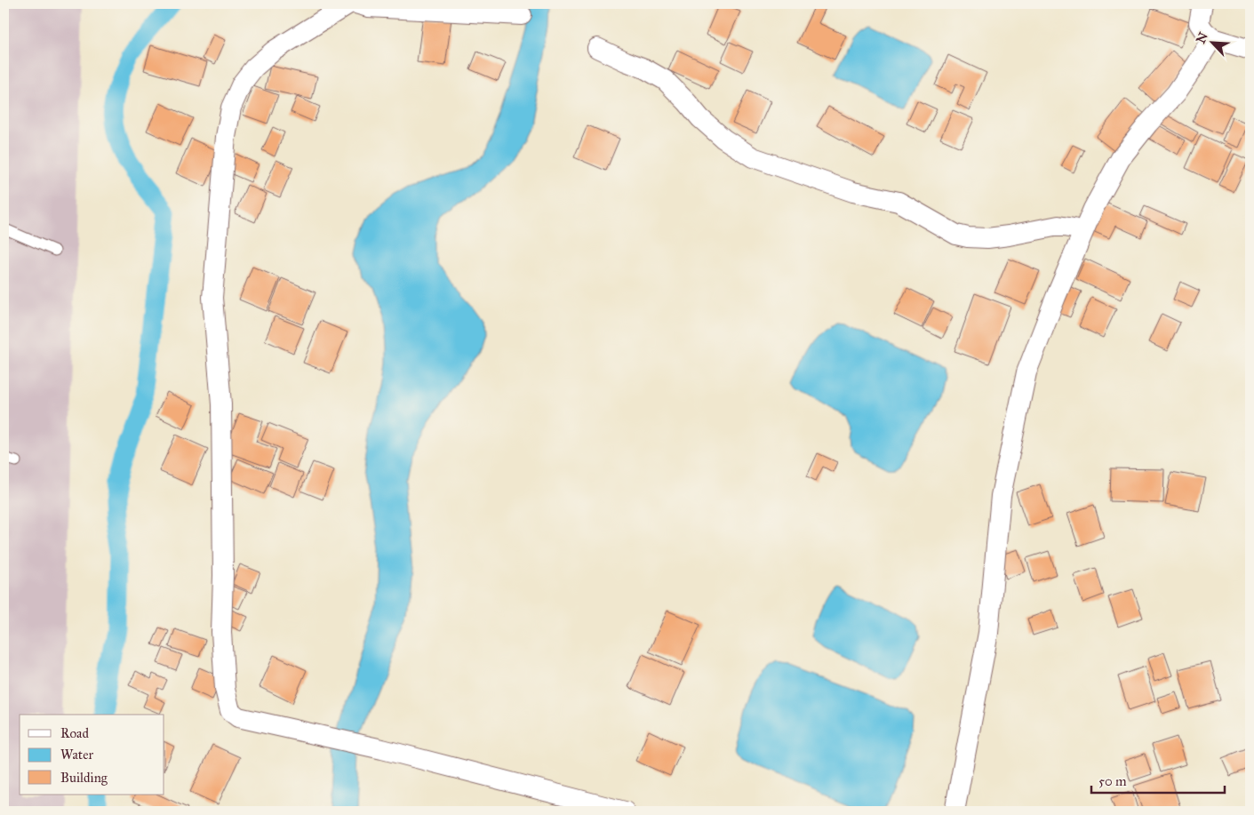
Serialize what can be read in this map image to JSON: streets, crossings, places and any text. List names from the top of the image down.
{
  "legend": ["Road", "Water", "Building"],
  "scale_bar": "50 m",
  "north": "top left"
}
